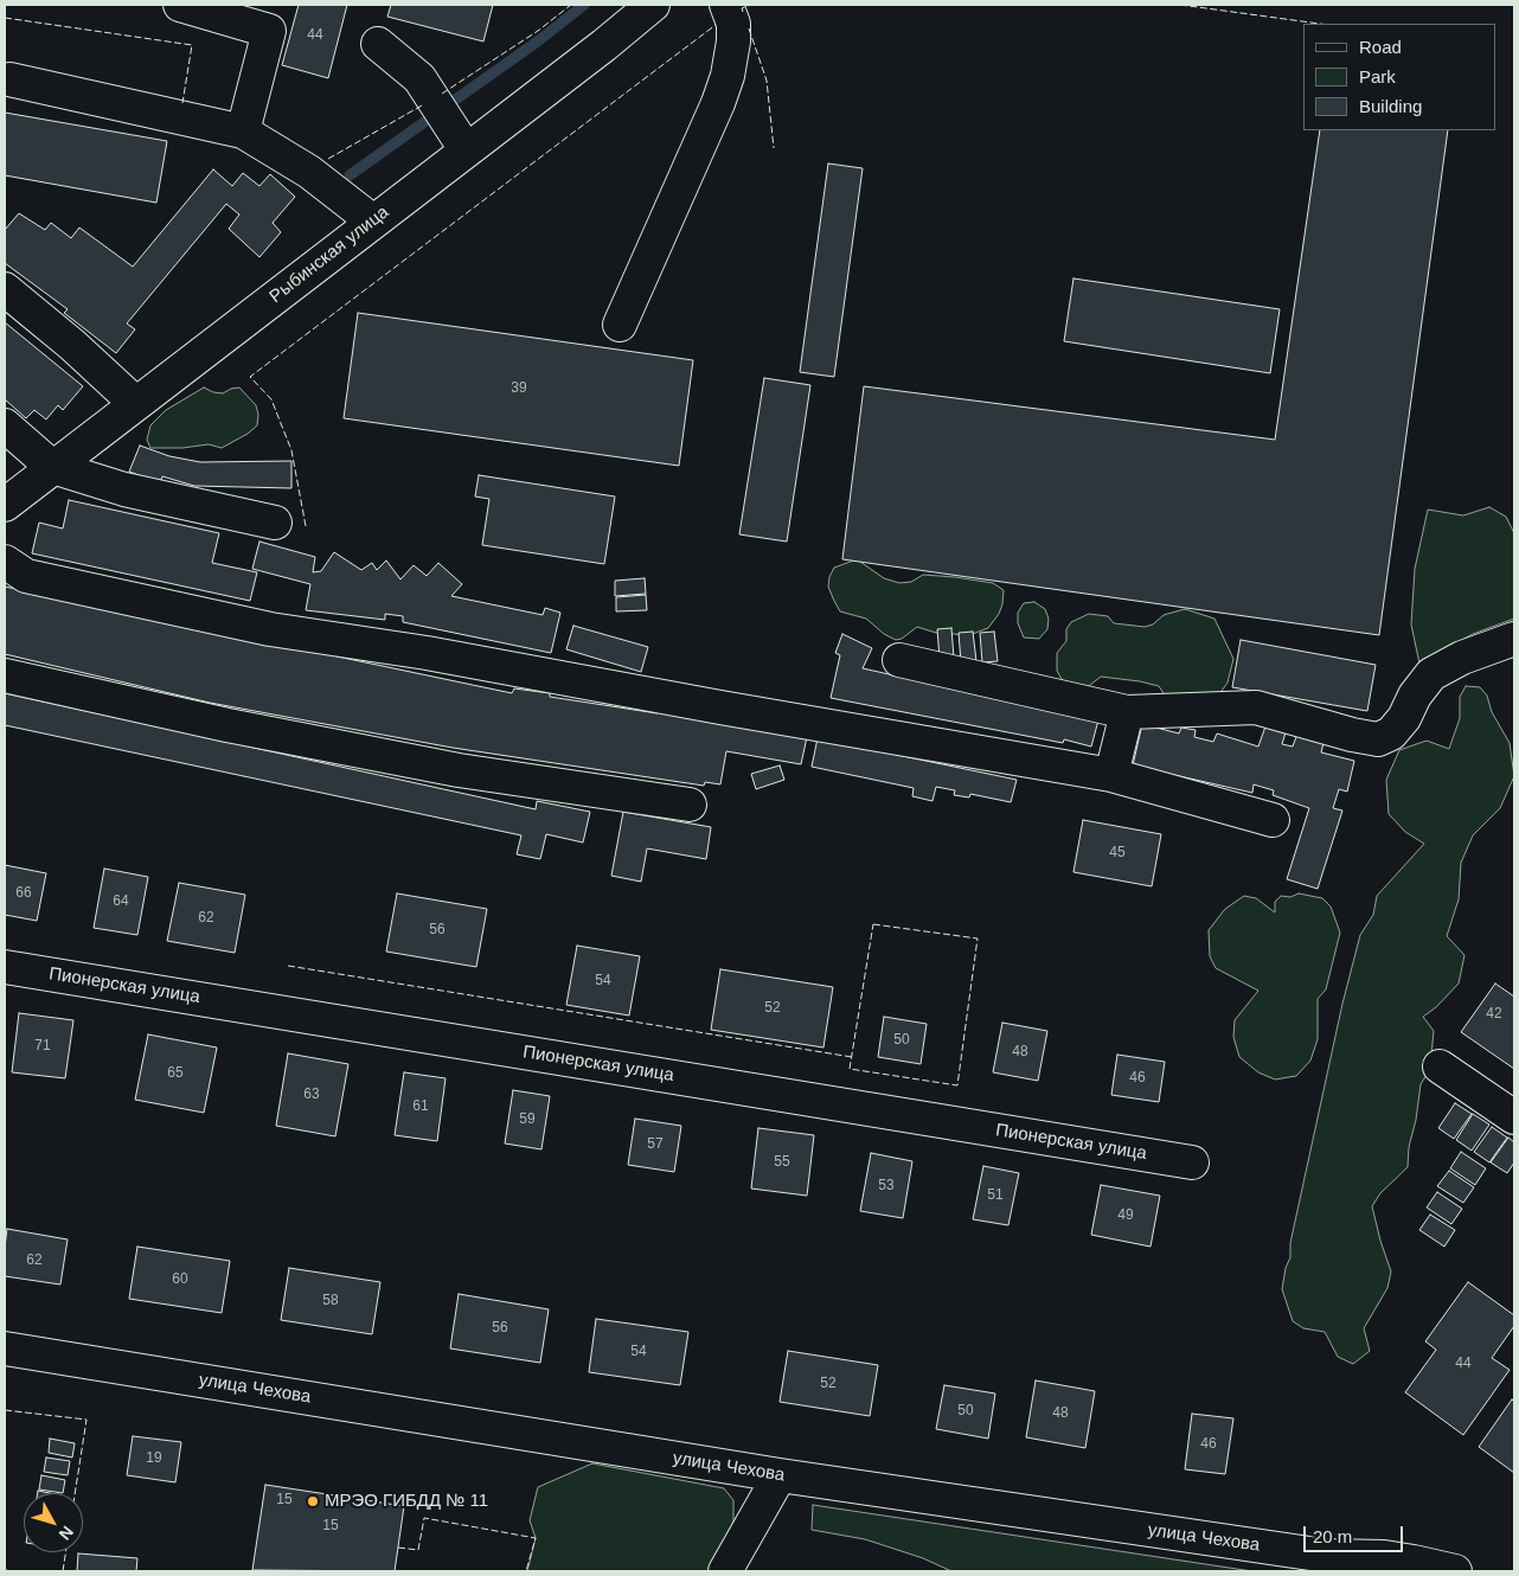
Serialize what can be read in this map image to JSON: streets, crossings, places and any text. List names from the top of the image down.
{
  "streets": {
    "street": ["Рыбинская улица", "Пионерская улица", "улица Чехова"]
  },
  "places": ["МРЭО ГИБДД № 11"],
  "house_numbers": [
    "44",
    "39",
    "45",
    "66",
    "64",
    "62",
    "56",
    "54",
    "52",
    "42",
    "50",
    "71",
    "48",
    "65",
    "46",
    "63",
    "61",
    "59",
    "57",
    "55",
    "53",
    "51",
    "49",
    "62",
    "60",
    "58",
    "56",
    "54",
    "44",
    "52",
    "50",
    "48",
    "46",
    "19",
    "15",
    "15"
  ],
  "legend": ["Road", "Park", "Building"],
  "scale_bar": "20 m",
  "north": "bottom right"
}
